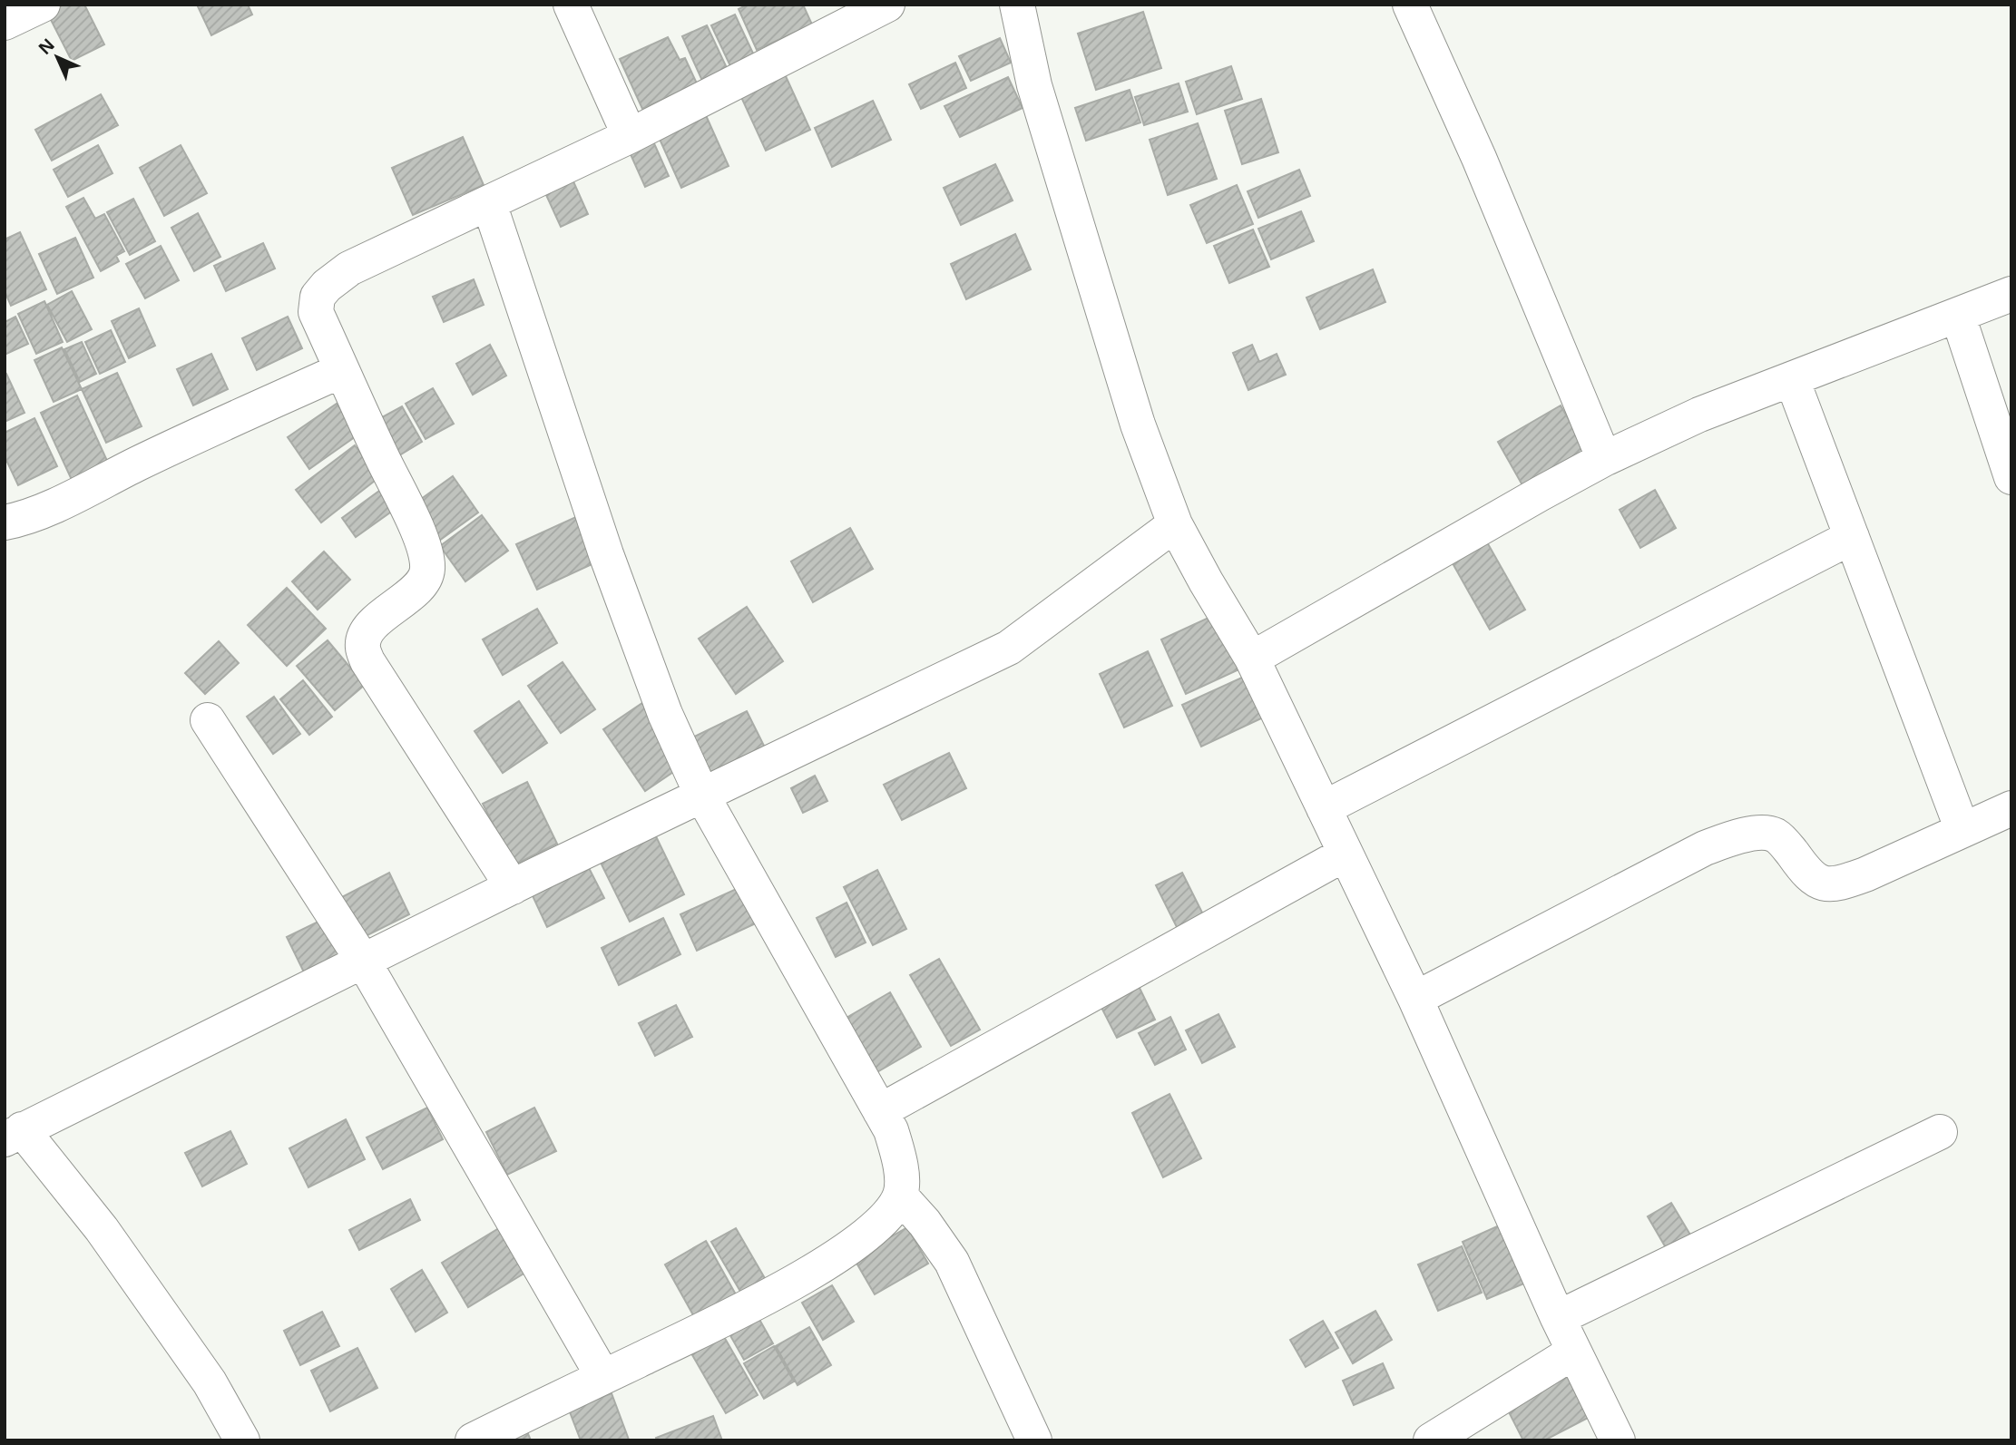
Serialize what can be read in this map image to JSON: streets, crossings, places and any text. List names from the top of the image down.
{
  "north": "top left"
}
